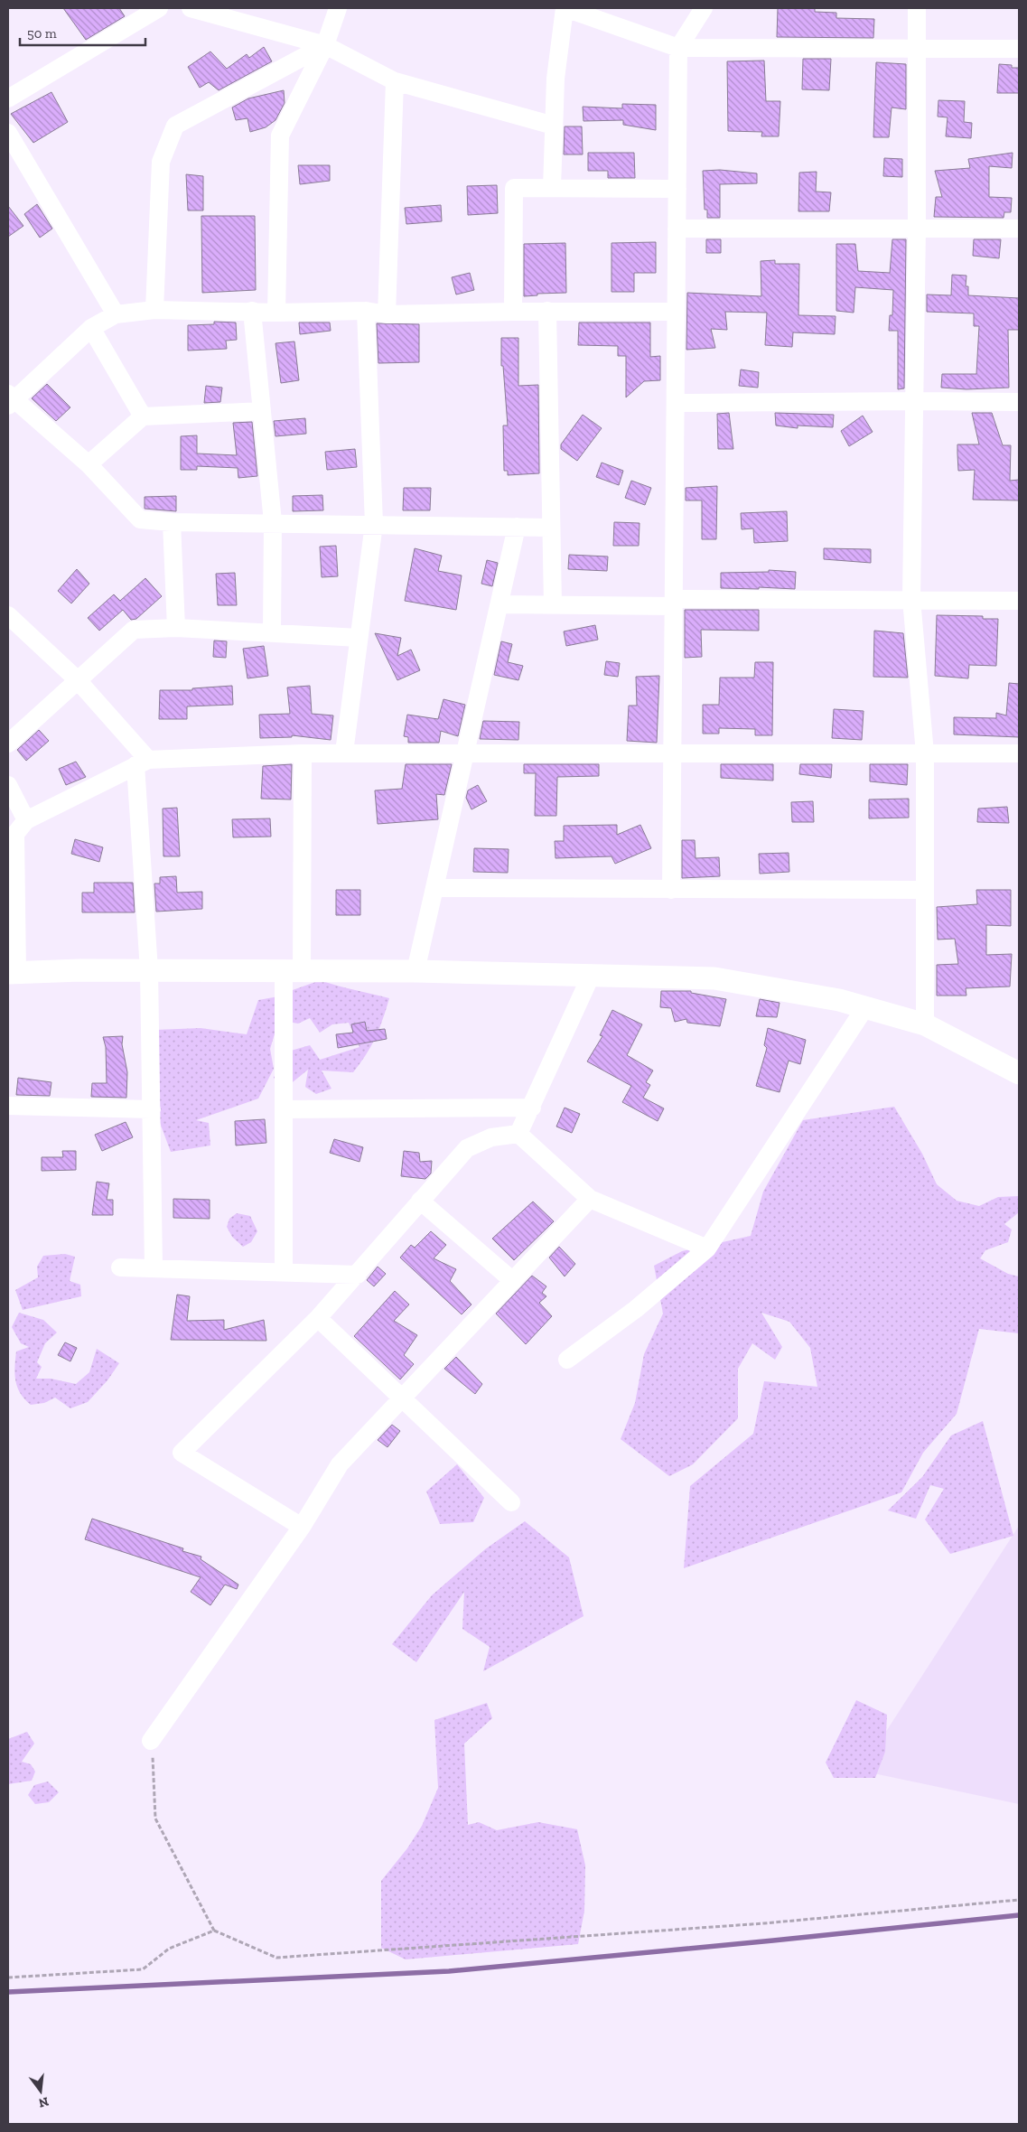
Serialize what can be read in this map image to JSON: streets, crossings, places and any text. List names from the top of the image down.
{
  "scale_bar": "50 m",
  "north": "bottom"
}
